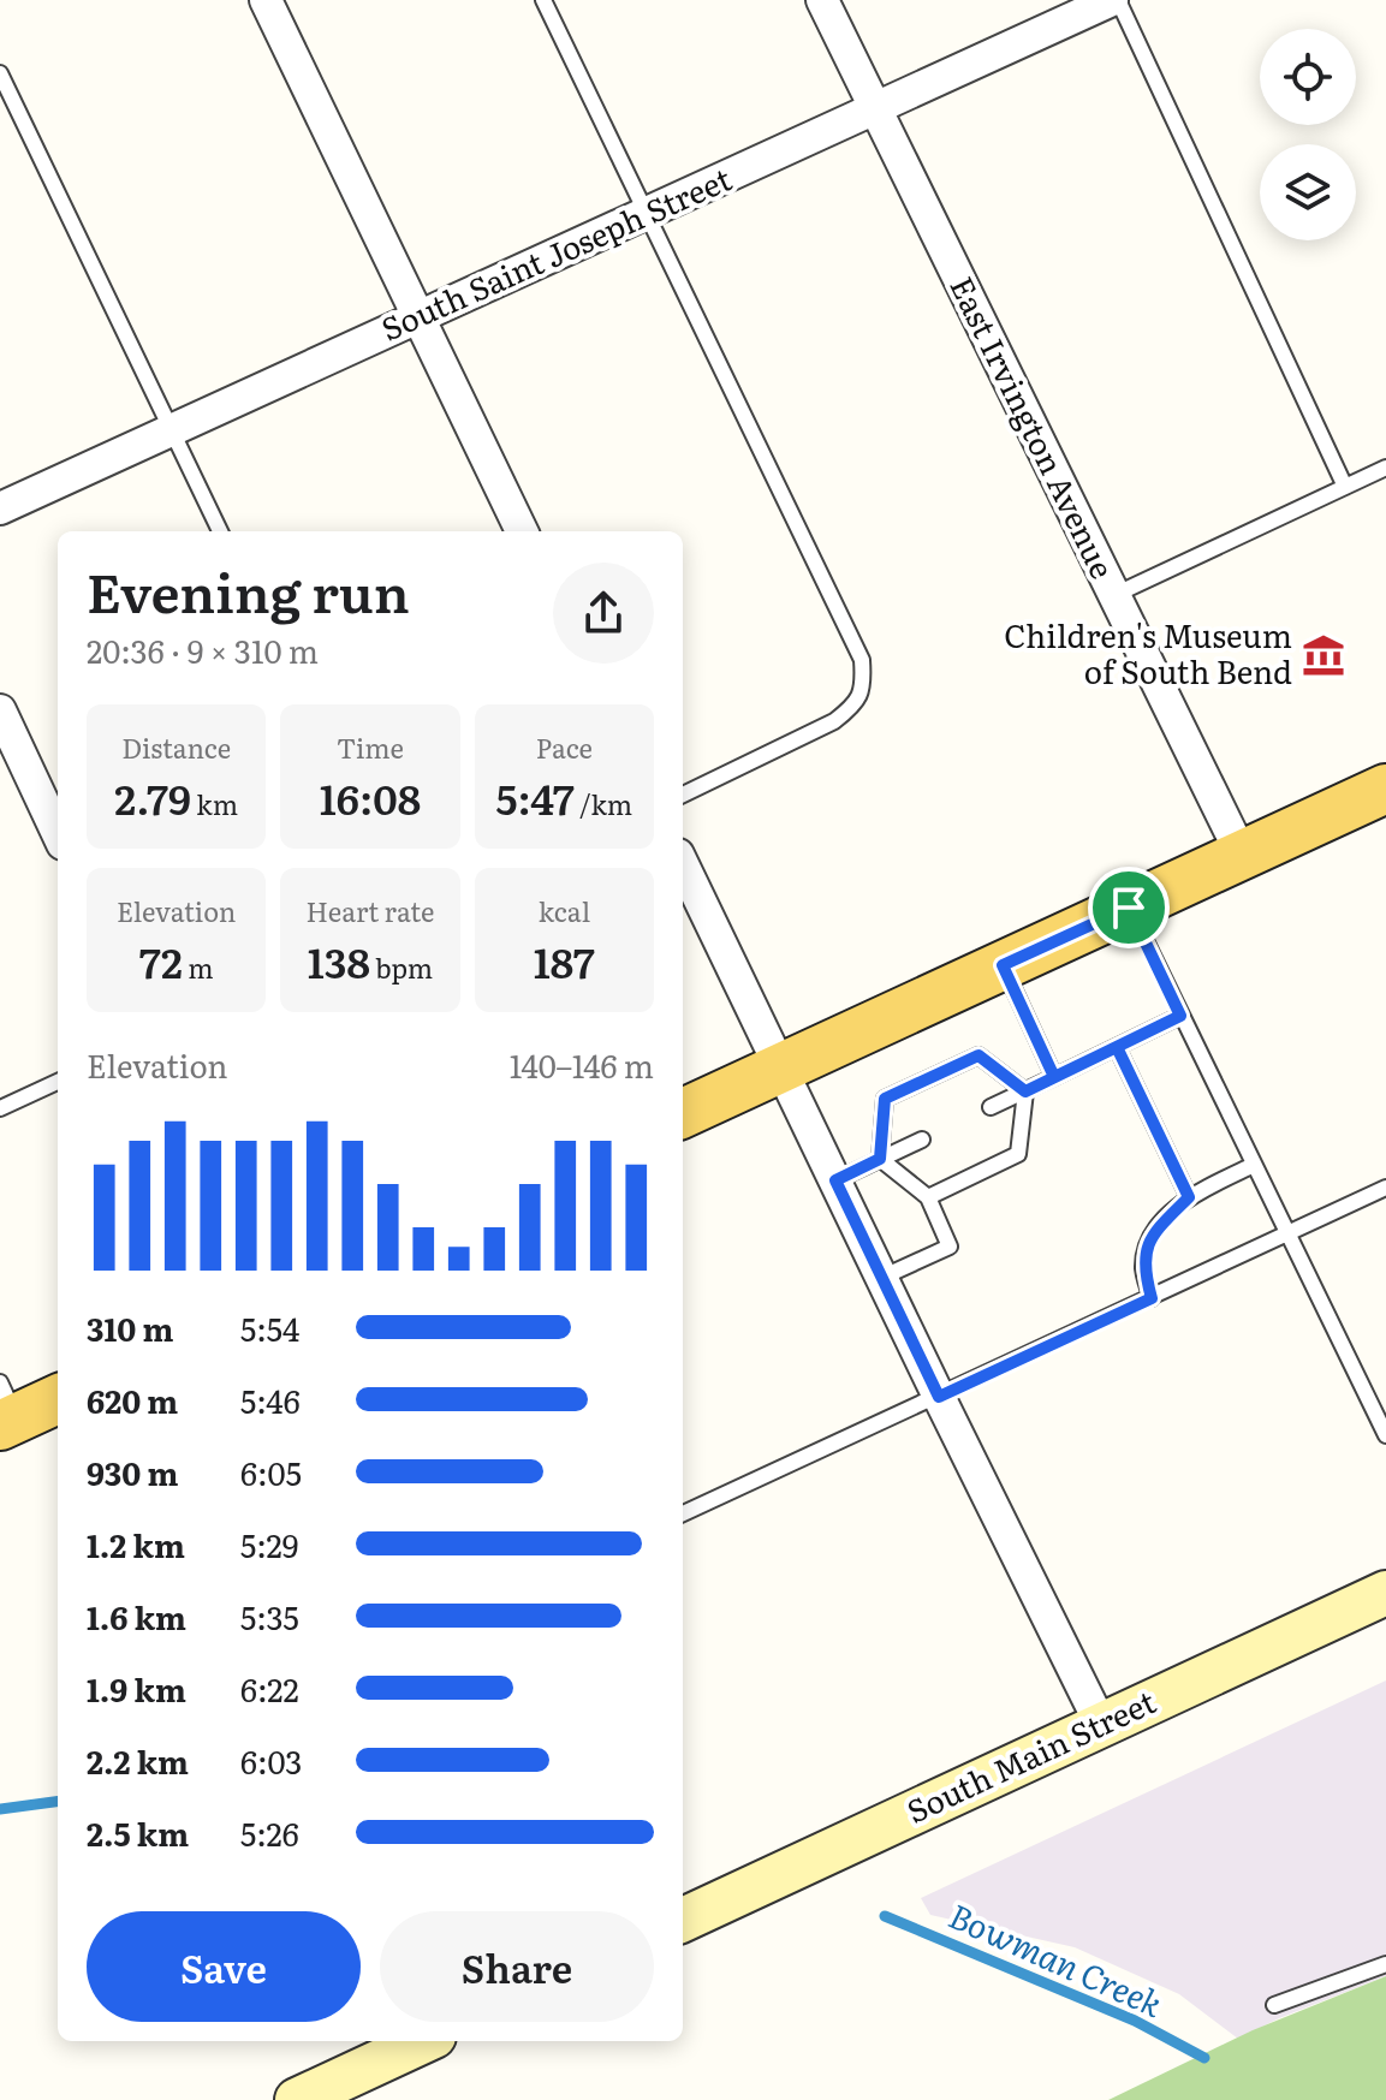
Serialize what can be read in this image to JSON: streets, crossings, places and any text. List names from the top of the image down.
{
  "streets": {
    "main road": ["South Main Street"],
    "street": ["South Saint Joseph Street", "East Irvington Avenue"]
  },
  "crossings": [
    ["South Saint Joseph Street", "East Irvington Avenue"]
  ],
  "water": ["Bowman Creek"],
  "places": {
    "museum": ["Children's Museum of South Bend"]
  },
  "page": {
    "heading": ["Evening run", "20:36 · 9 × 310 m"],
    "stats": [
      ["Distance", "2.79 km"],
      ["Time", "16:08"],
      ["Pace", "5:47 /km"],
      ["Elevation", "72 m"],
      ["Heart rate", "138 bpm"],
      ["kcal", "187"]
    ],
    "chart": ["Elevation", "140–146 m"],
    "list": [
      {
        "name": "310 m",
        "note": "5:54"
      },
      {
        "name": "620 m",
        "note": "5:46"
      },
      {
        "name": "930 m",
        "note": "6:05"
      },
      {
        "name": "1.2 km",
        "note": "5:29"
      },
      {
        "name": "1.6 km",
        "note": "5:35"
      },
      {
        "name": "1.9 km",
        "note": "6:22"
      },
      {
        "name": "2.2 km",
        "note": "6:03"
      },
      {
        "name": "2.5 km",
        "note": "5:26"
      }
    ],
    "buttons": ["Save", "Share"]
  }
}
